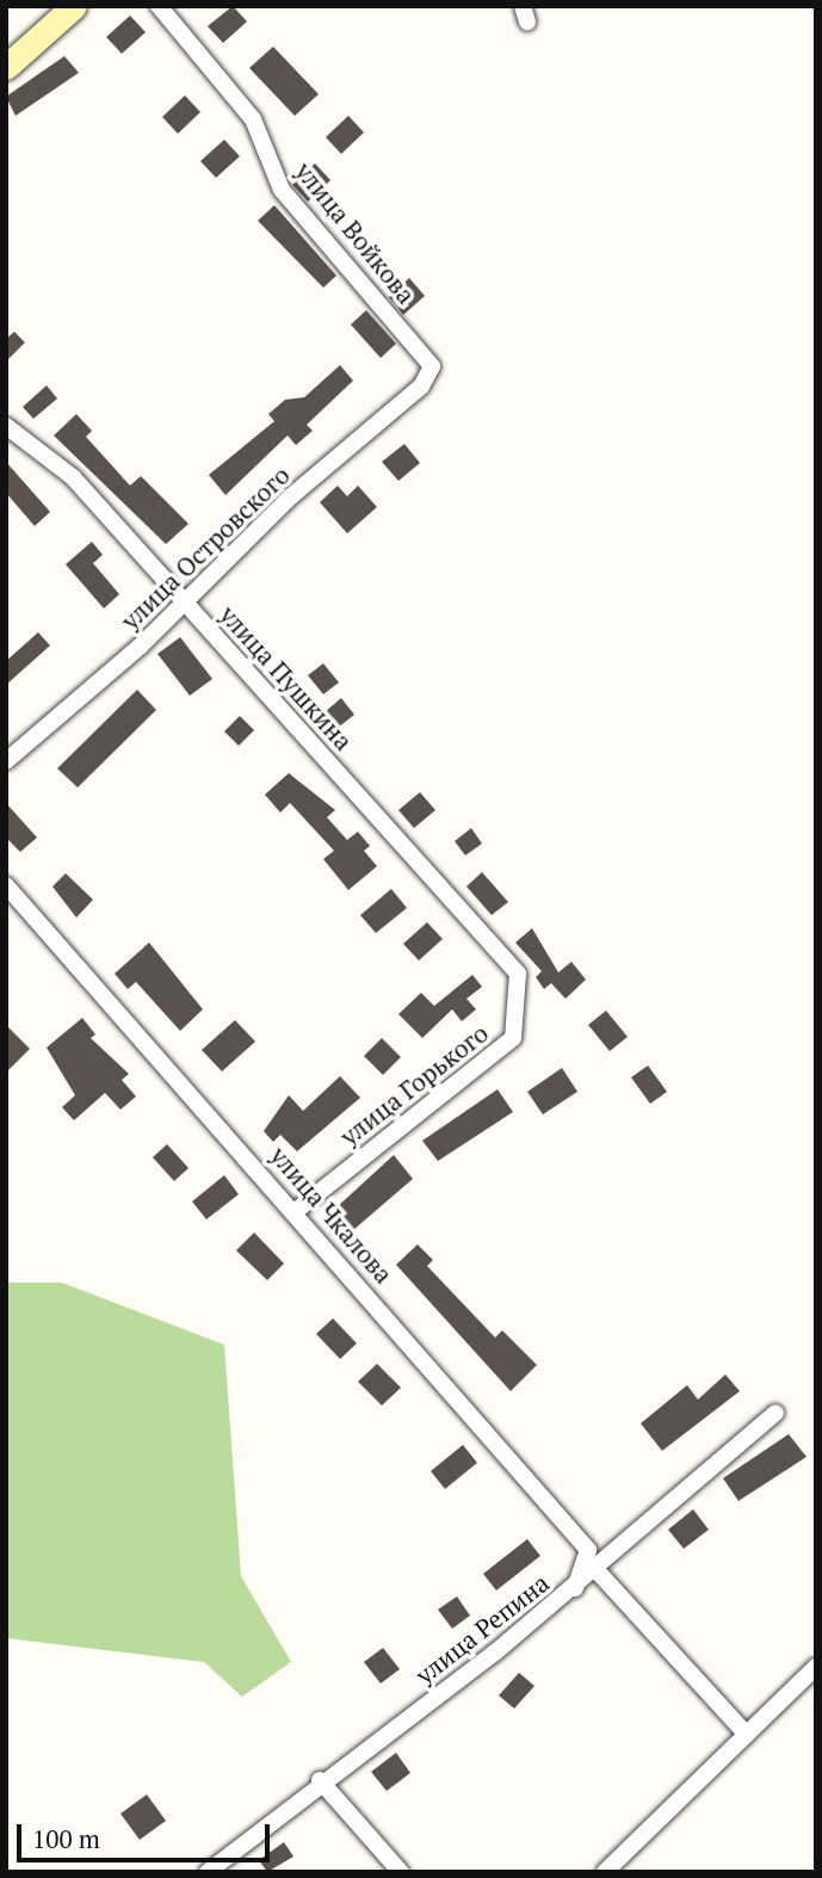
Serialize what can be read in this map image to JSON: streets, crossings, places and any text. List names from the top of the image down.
{
  "streets": {
    "street": [
      "улица Войкова",
      "улица Островского",
      "улица Пушкина",
      "улица Горького",
      "улица Чкалова",
      "улица Репина"
    ]
  },
  "crossings": [
    ["улица Войкова", "улица Островского"],
    ["улица Островского", "улица Пушкина"],
    ["улица Пушкина", "улица Горького"],
    ["улица Горького", "улица Чкалова"],
    ["улица Чкалова", "улица Репина"]
  ],
  "scale_bar": "100 m"
}
